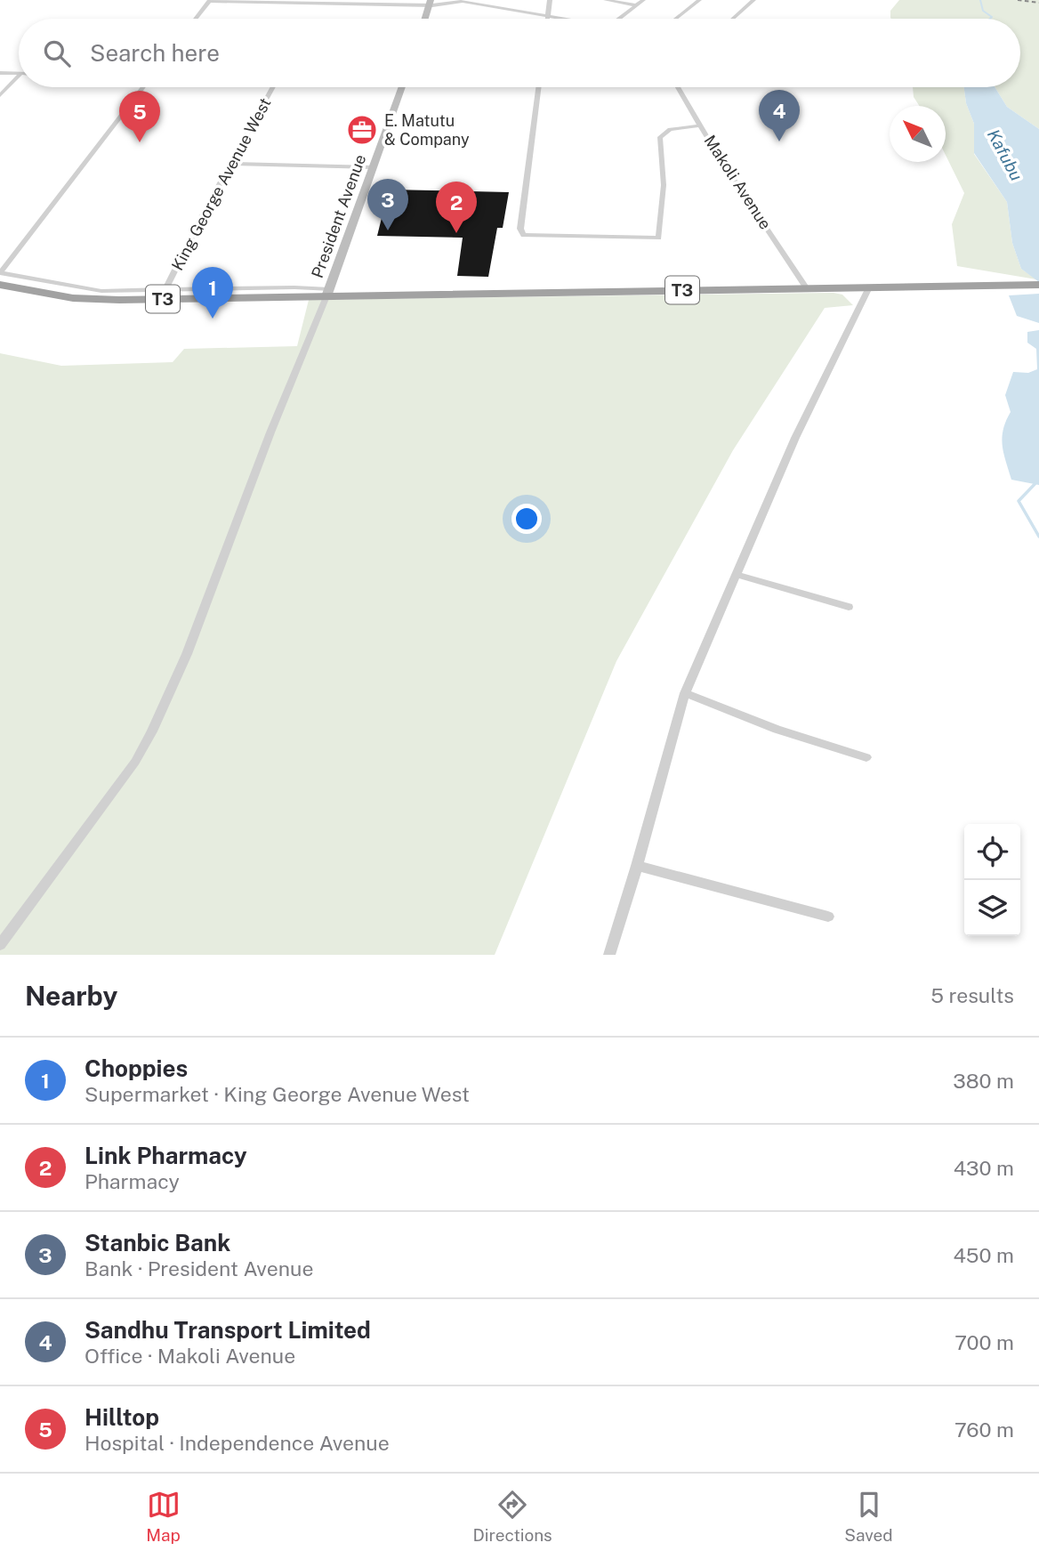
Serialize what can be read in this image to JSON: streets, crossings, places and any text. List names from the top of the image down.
{
  "streets": {
    "highway": ["T3"],
    "main road": ["President Avenue"],
    "street": ["Makoli Avenue", "King George Avenue West"]
  },
  "crossings": [
    ["Makoli Avenue", "T3"],
    ["President Avenue", "T3"]
  ],
  "water": ["Kafubu"],
  "places": {
    "office": ["E. Matutu & Company"]
  },
  "north": "top left",
  "page": {
    "search": "Search here",
    "pins": [
      "4",
      "5",
      "3",
      "2",
      "1"
    ],
    "heading": ["Nearby", "5 results"],
    "list": [
      {
        "mark": "1",
        "name": "Choppies",
        "note": "Supermarket · King George Avenue West",
        "value": "380 m"
      },
      {
        "mark": "2",
        "name": "Link Pharmacy",
        "note": "Pharmacy",
        "value": "430 m"
      },
      {
        "mark": "3",
        "name": "Stanbic Bank",
        "note": "Bank · President Avenue",
        "value": "450 m"
      },
      {
        "mark": "4",
        "name": "Sandhu Transport Limited",
        "note": "Office · Makoli Avenue",
        "value": "700 m"
      },
      {
        "mark": "5",
        "name": "Hilltop",
        "note": "Hospital · Independence Avenue",
        "value": "760 m"
      }
    ],
    "nav": ["Map", "Directions", "Saved"]
  }
}
